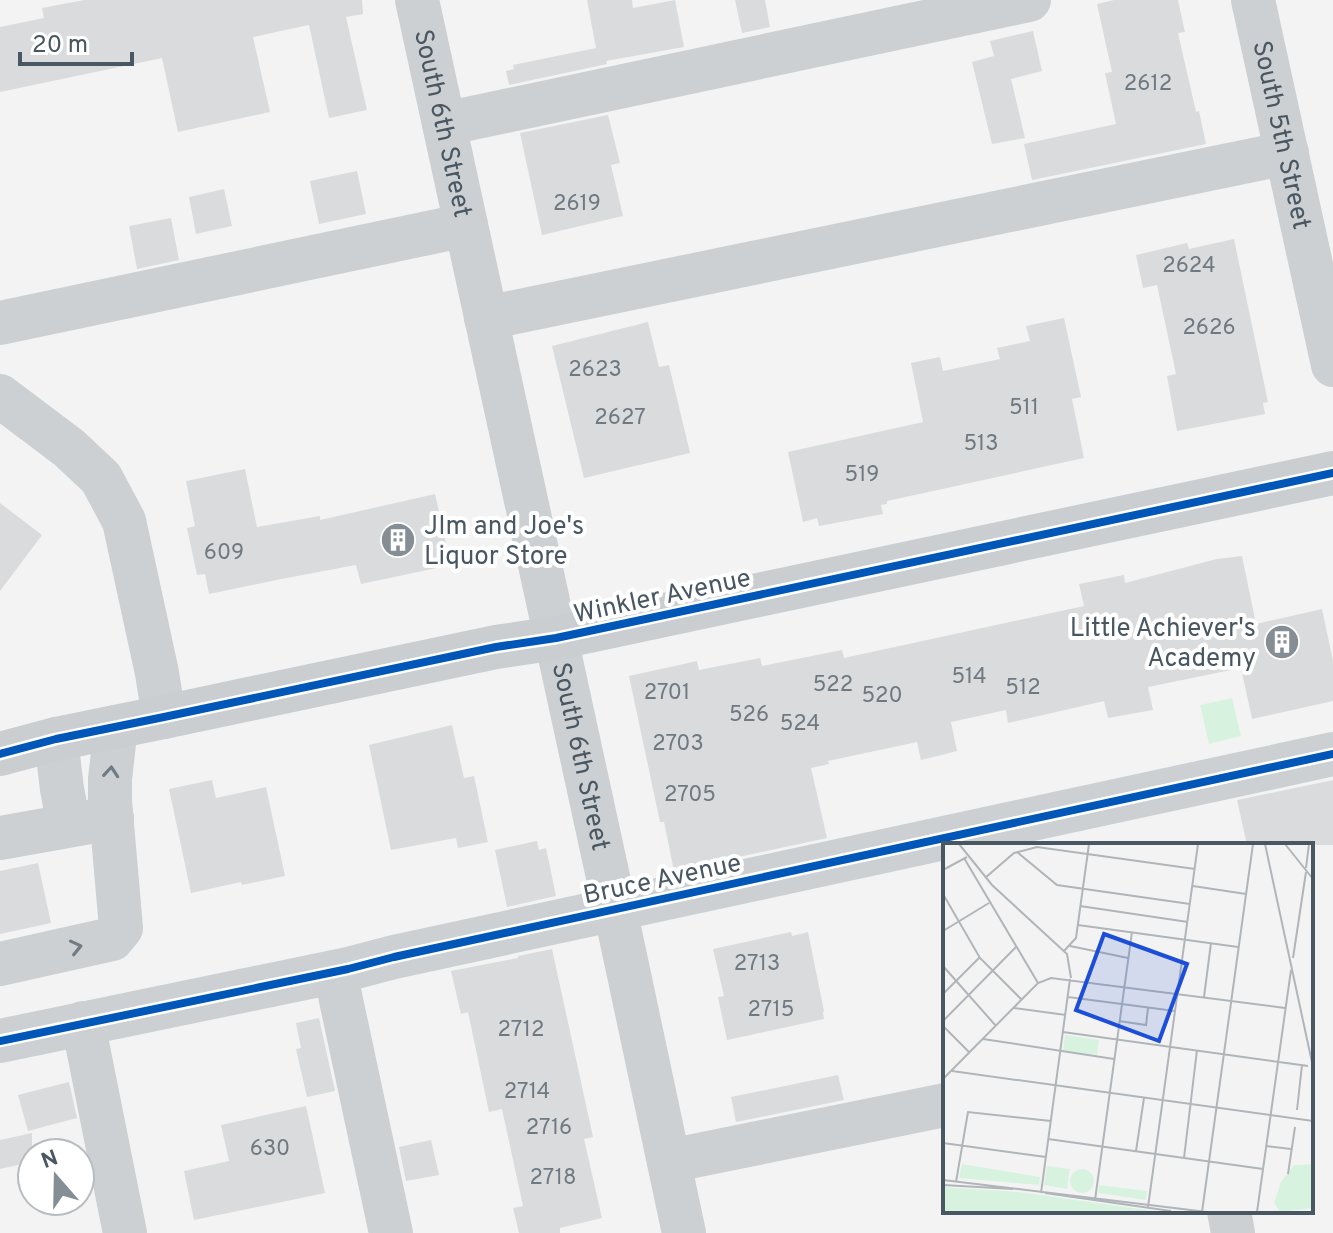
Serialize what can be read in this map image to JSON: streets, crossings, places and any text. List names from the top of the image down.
{
  "streets": {
    "main road": ["Winkler Avenue"],
    "street": ["South 6th Street", "South 5th Street", "Bruce Avenue"]
  },
  "crossings": [
    ["South 6th Street", "Winkler Avenue"],
    ["South 6th Street", "Bruce Avenue"]
  ],
  "places": {
    "building": ["JIm and Joe's Liquor Store", "Little Achiever's Academy"]
  },
  "house_numbers": [
    "2612",
    "2619",
    "2624",
    "2626",
    "2623",
    "511",
    "2627",
    "513",
    "519",
    "609",
    "514",
    "522",
    "512",
    "2701",
    "520",
    "526",
    "524",
    "2703",
    "2705",
    "2713",
    "2715",
    "2712",
    "2714",
    "2716",
    "630",
    "2718"
  ],
  "scale_bar": "20 m",
  "north": "top"
}
